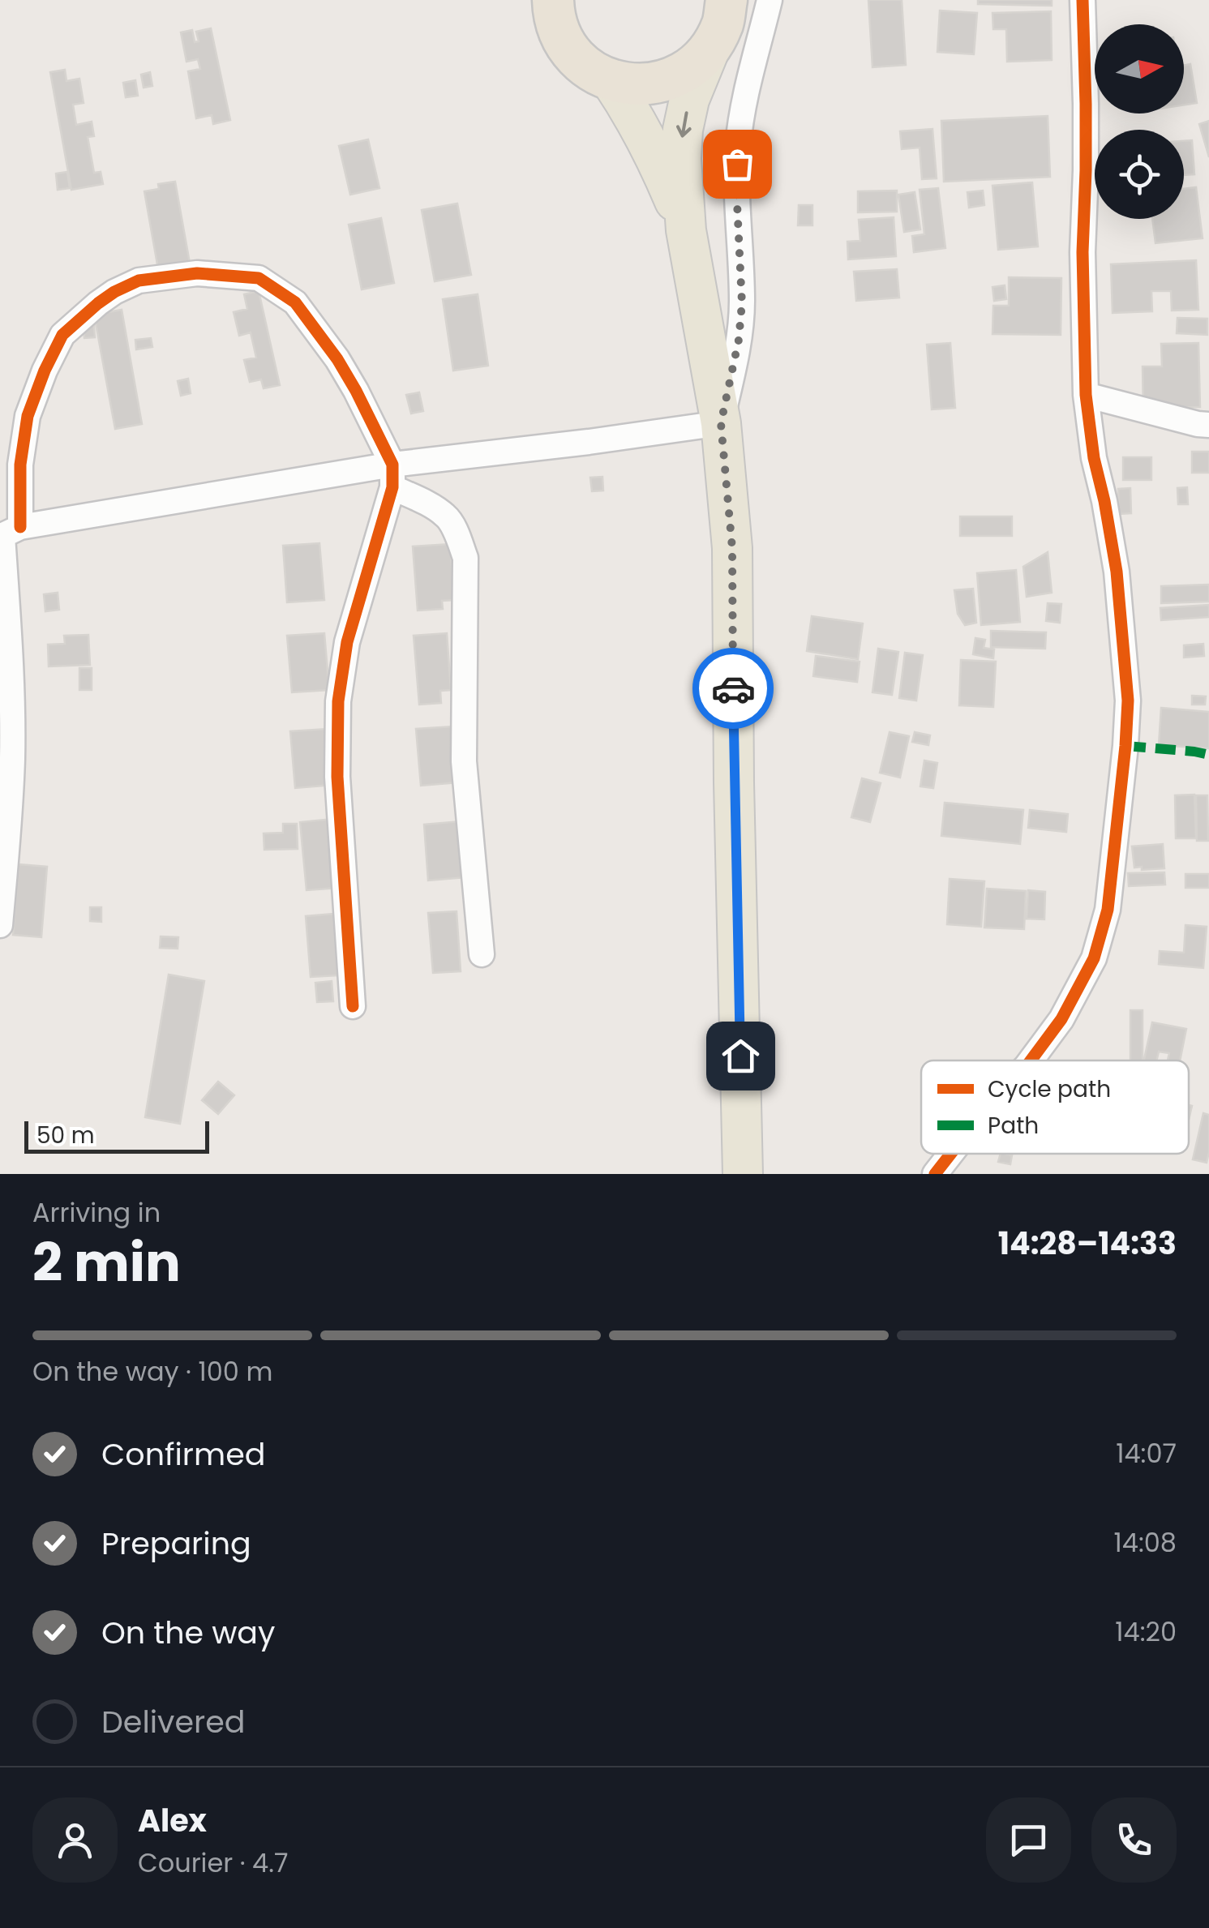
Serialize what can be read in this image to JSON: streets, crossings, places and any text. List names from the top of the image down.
{
  "legend": ["Cycle path", "Path"],
  "scale_bar": "50 m",
  "north": "right",
  "page": {
    "scale": "50 m",
    "heading": ["2 min", "Arriving in", "14:28–14:33"],
    "panel": ["Alex", "Courier · 4.7"],
    "bar": "On the way · 100 m",
    "list": [
      ["Confirmed", "14:07"],
      ["Preparing", "14:08"],
      ["On the way", "14:20"],
      "Delivered"
    ]
  }
}
